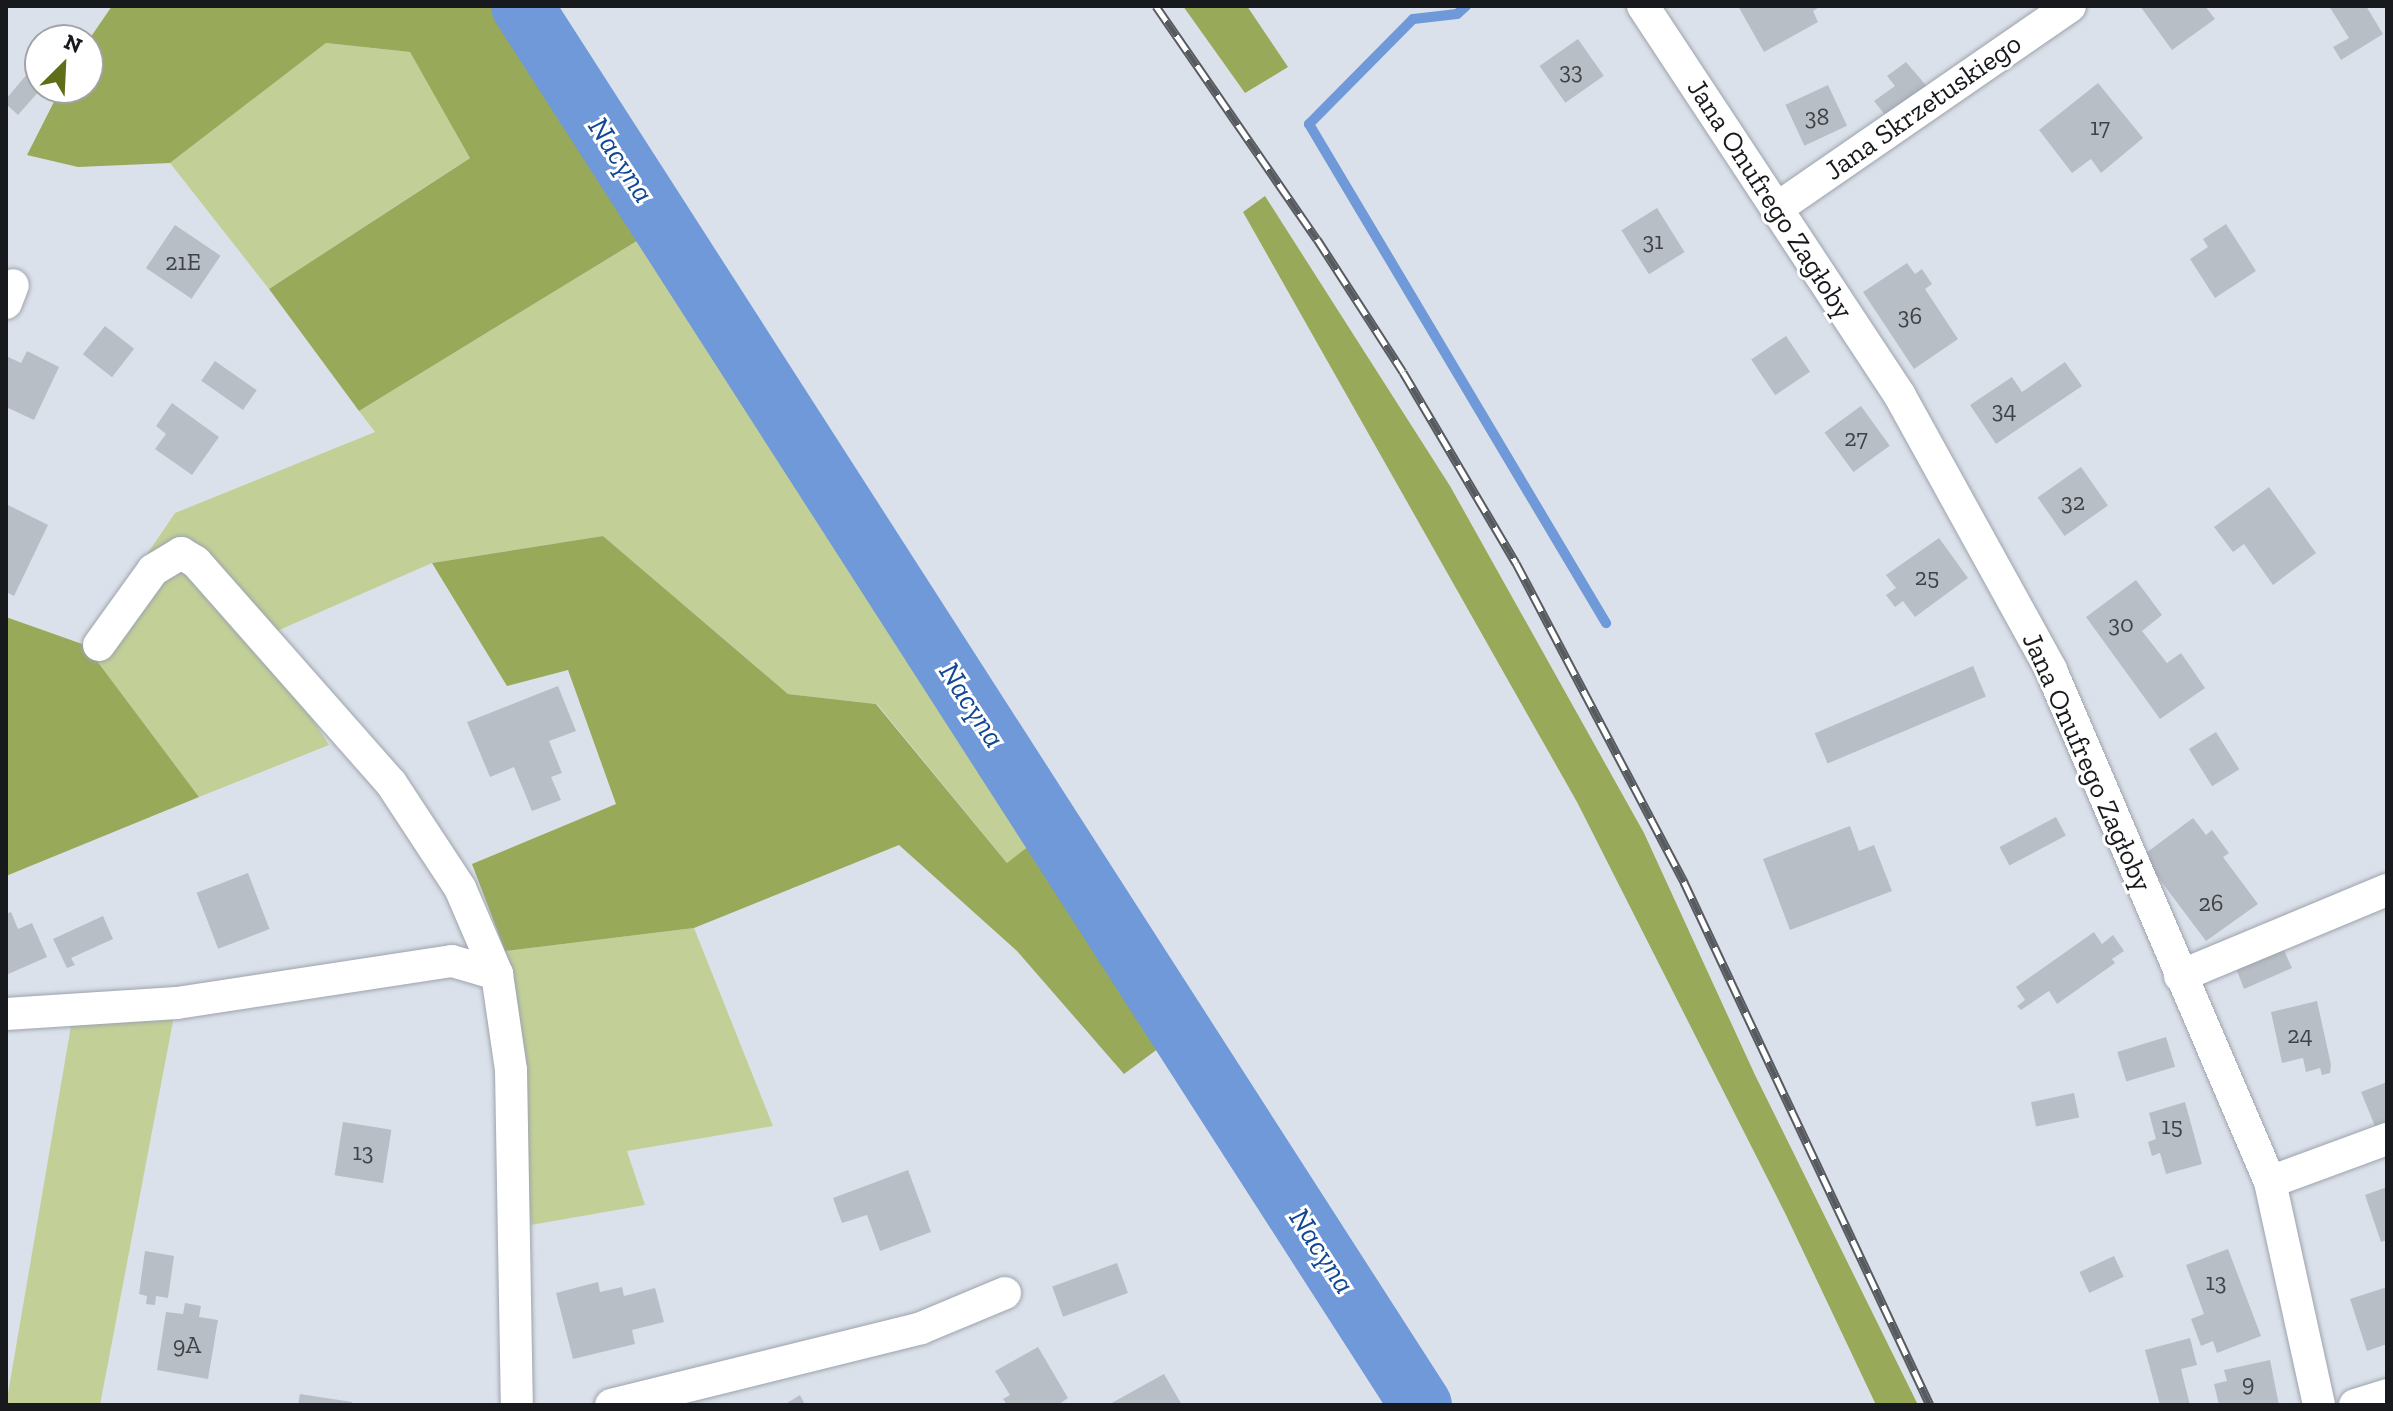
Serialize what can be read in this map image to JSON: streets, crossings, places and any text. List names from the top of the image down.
{
  "streets": {
    "street": ["Jana Skrzetuskiego", "Jana Onufrego Zagłoby"]
  },
  "crossings": [
    ["Jana Skrzetuskiego", "Jana Onufrego Zagłoby"]
  ],
  "water": ["Nacyna"],
  "house_numbers": [
    "33",
    "38",
    "17",
    "31",
    "21E",
    "36",
    "34",
    "27",
    "32",
    "25",
    "30",
    "26",
    "24",
    "15",
    "13",
    "13",
    "9A",
    "9"
  ],
  "north": "top right"
}
